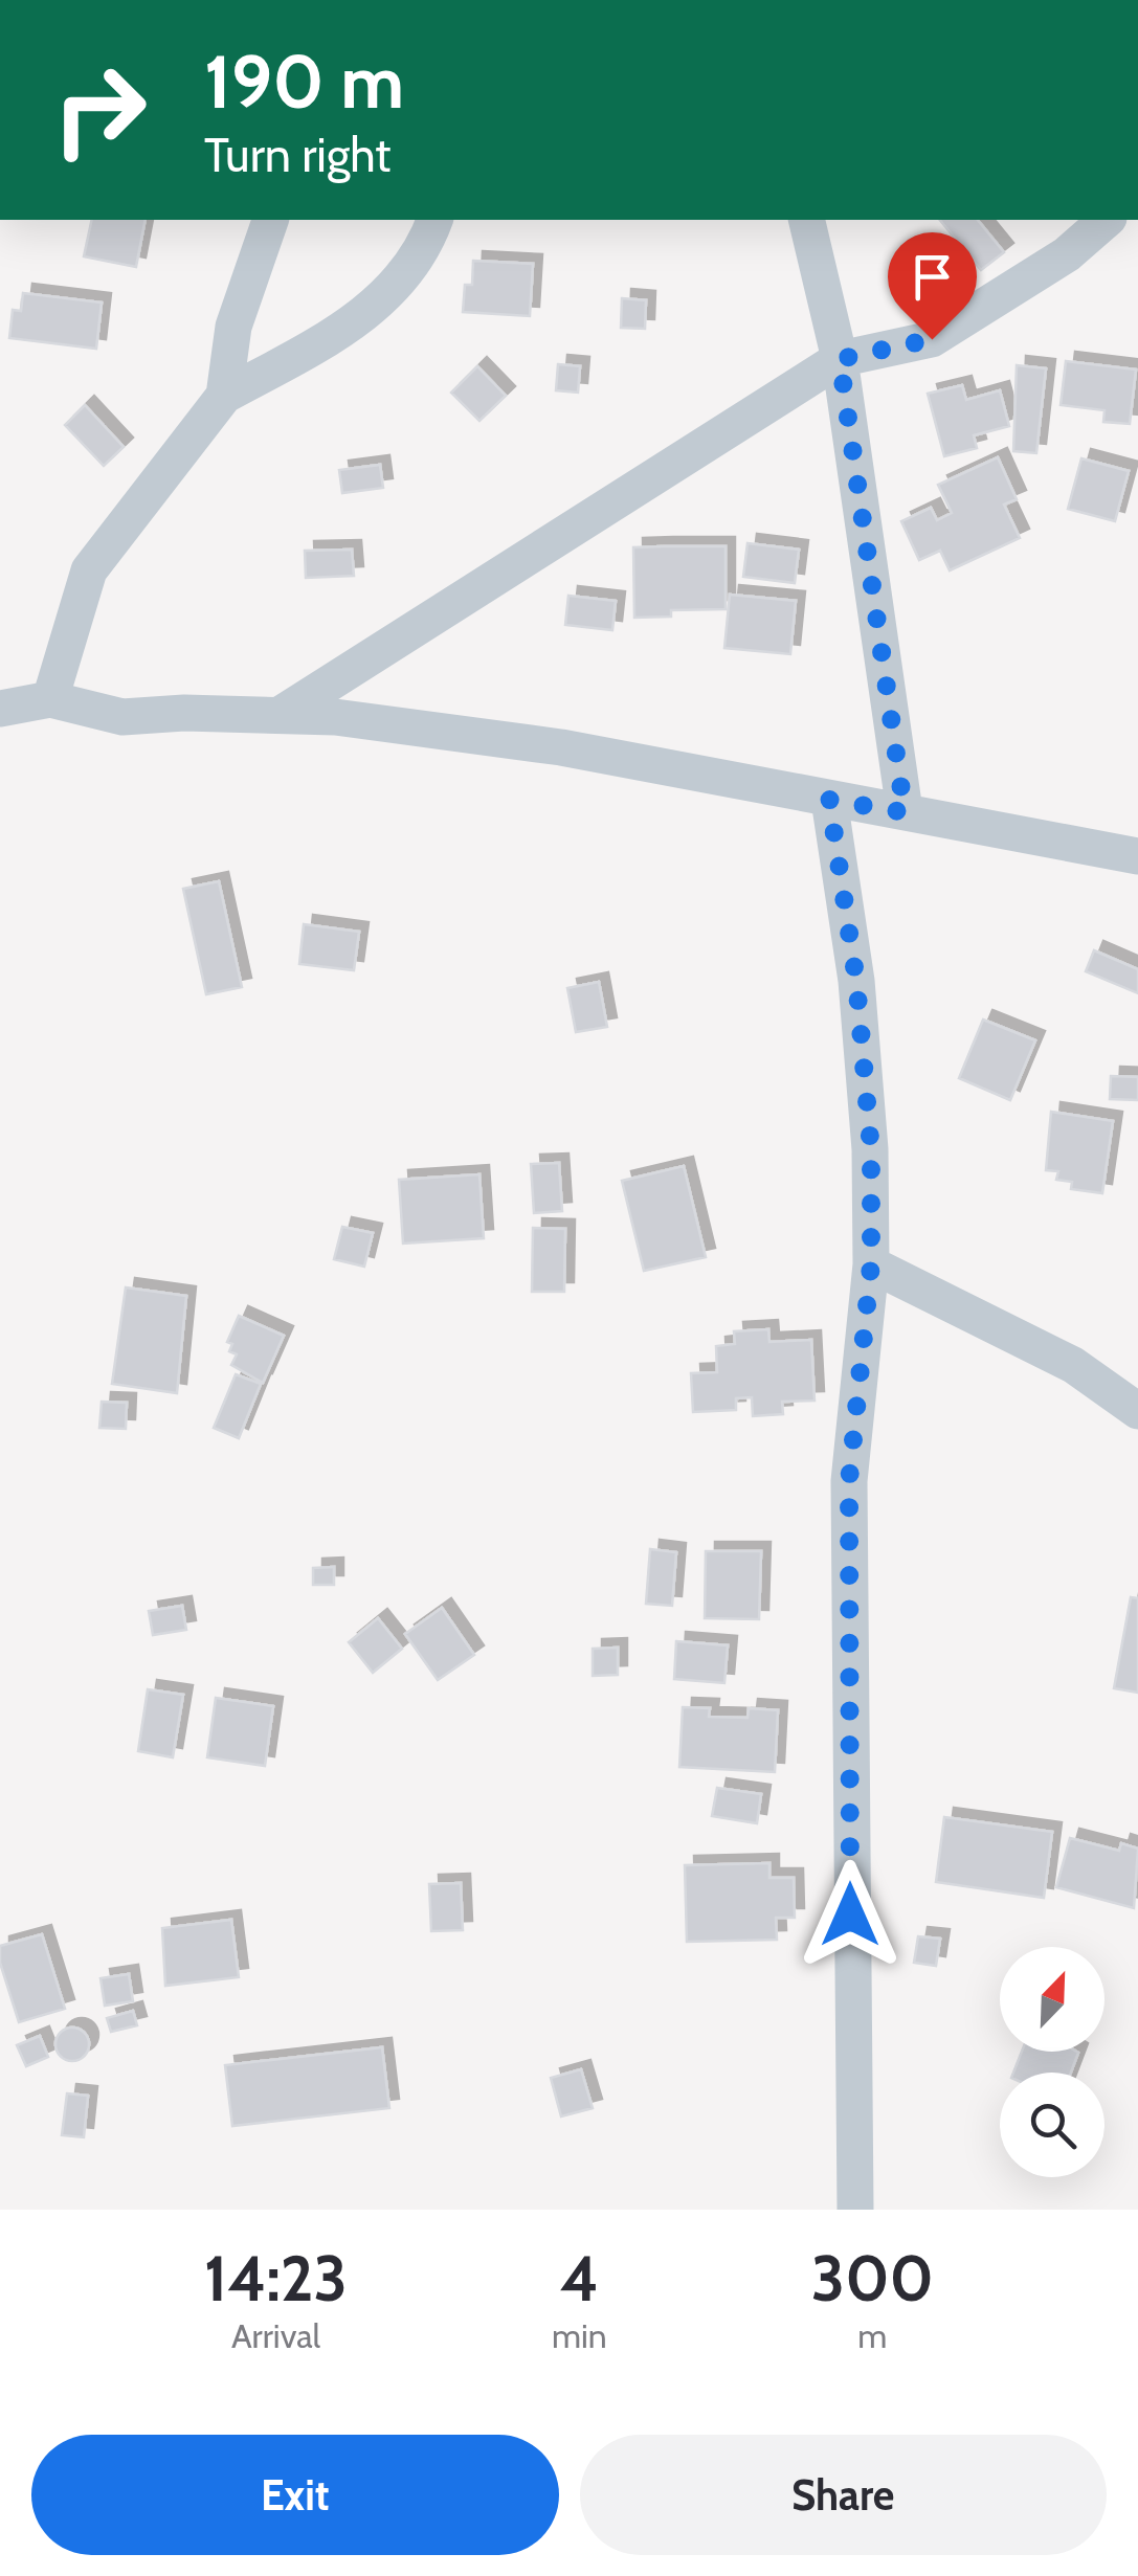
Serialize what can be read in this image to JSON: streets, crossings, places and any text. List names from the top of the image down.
{
  "north": "top right",
  "page": {
    "turn": ["190 m", "Turn right"],
    "eta": [
      "14:23",
      "Arrival",
      "4",
      "min",
      "300",
      "m"
    ],
    "buttons": ["Exit", "Share"]
  }
}
